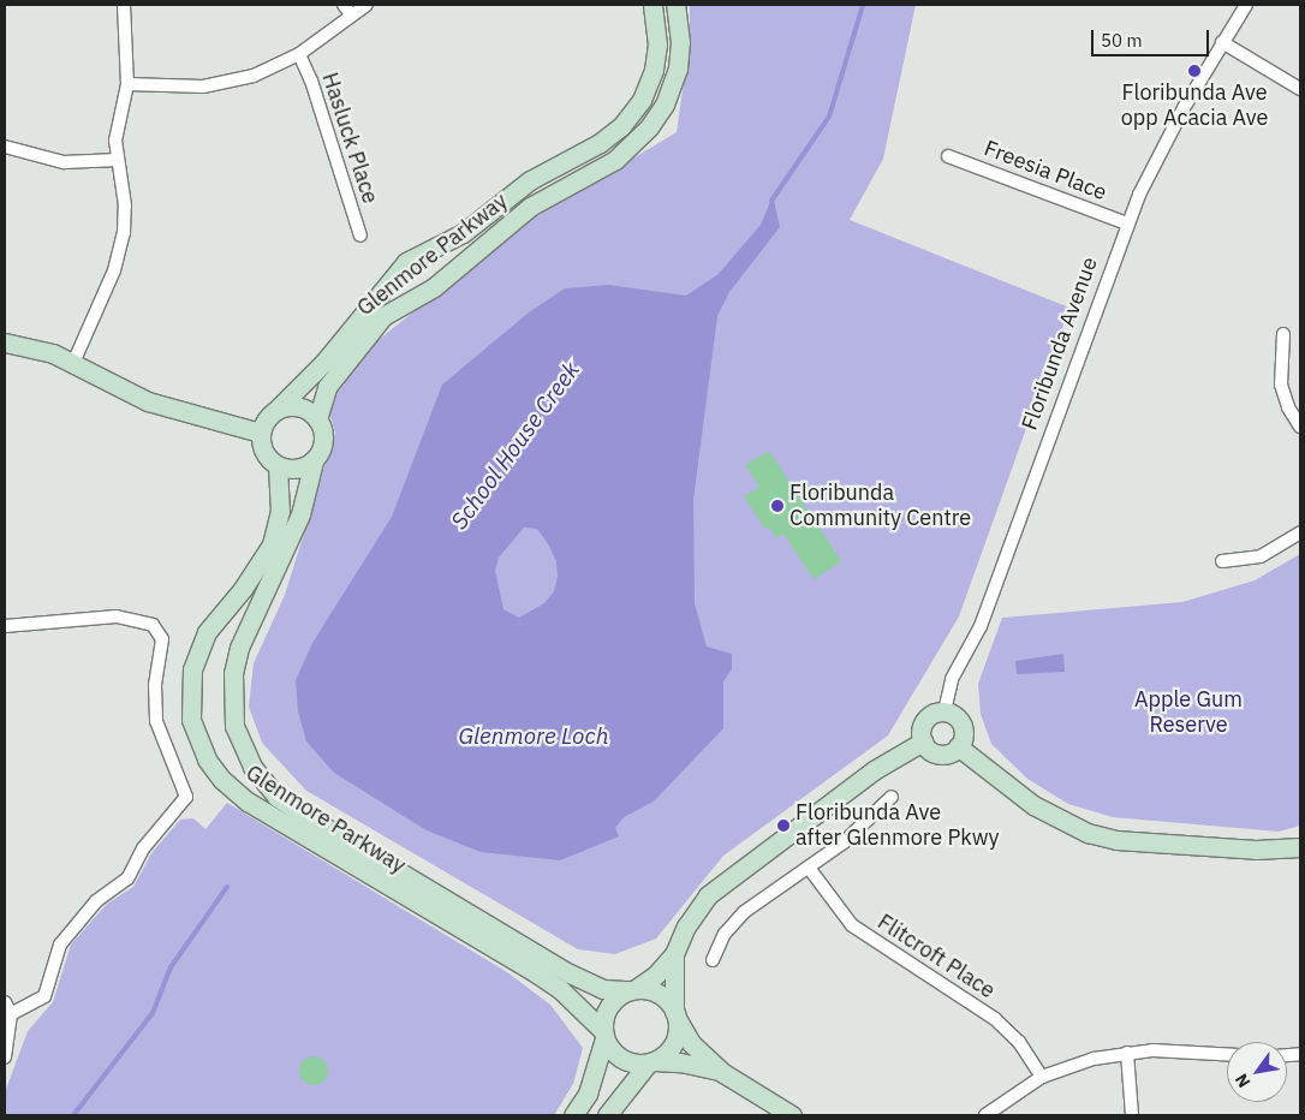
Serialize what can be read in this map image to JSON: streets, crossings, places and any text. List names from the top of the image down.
{
  "streets": {
    "main road": ["Glenmore Parkway"],
    "street": [
      "Hasluck Place",
      "Freesia Place",
      "Floribunda Avenue",
      "Flitcroft Place"
    ]
  },
  "crossings": [
    ["Freesia Place", "Floribunda Avenue"]
  ],
  "water": ["School House Creek", "Glenmore Loch"],
  "parks": ["Apple Gum Reserve"],
  "places": ["Floribunda Ave opp Acacia Ave", "Floribunda Community Centre", "Floribunda Ave after Glenmore Pkwy"],
  "scale_bar": "50 m",
  "north": "bottom left"
}
